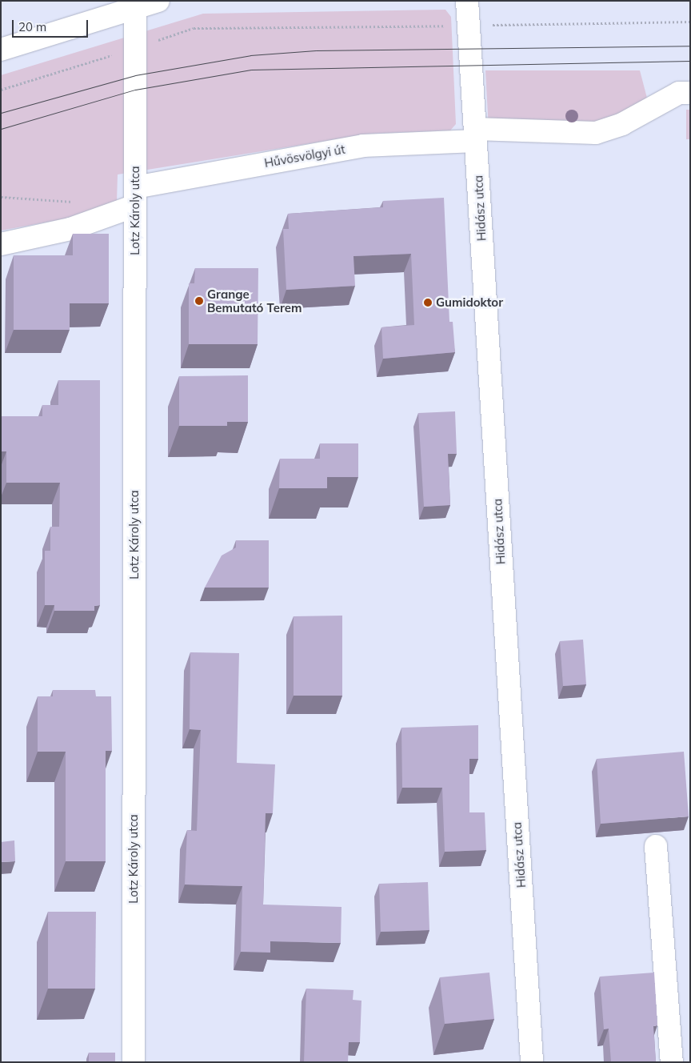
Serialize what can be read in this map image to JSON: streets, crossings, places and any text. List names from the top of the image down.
{
  "streets": {
    "street": ["Hűvösvölgyi út", "Hidász utca", "Lotz Károly utca"]
  },
  "crossings": [
    ["Hűvösvölgyi út", "Hidász utca"],
    ["Hűvösvölgyi út", "Lotz Károly utca"]
  ],
  "places": ["Grange Bemutató Terem", "Gumidoktor"],
  "scale_bar": "20 m"
}
